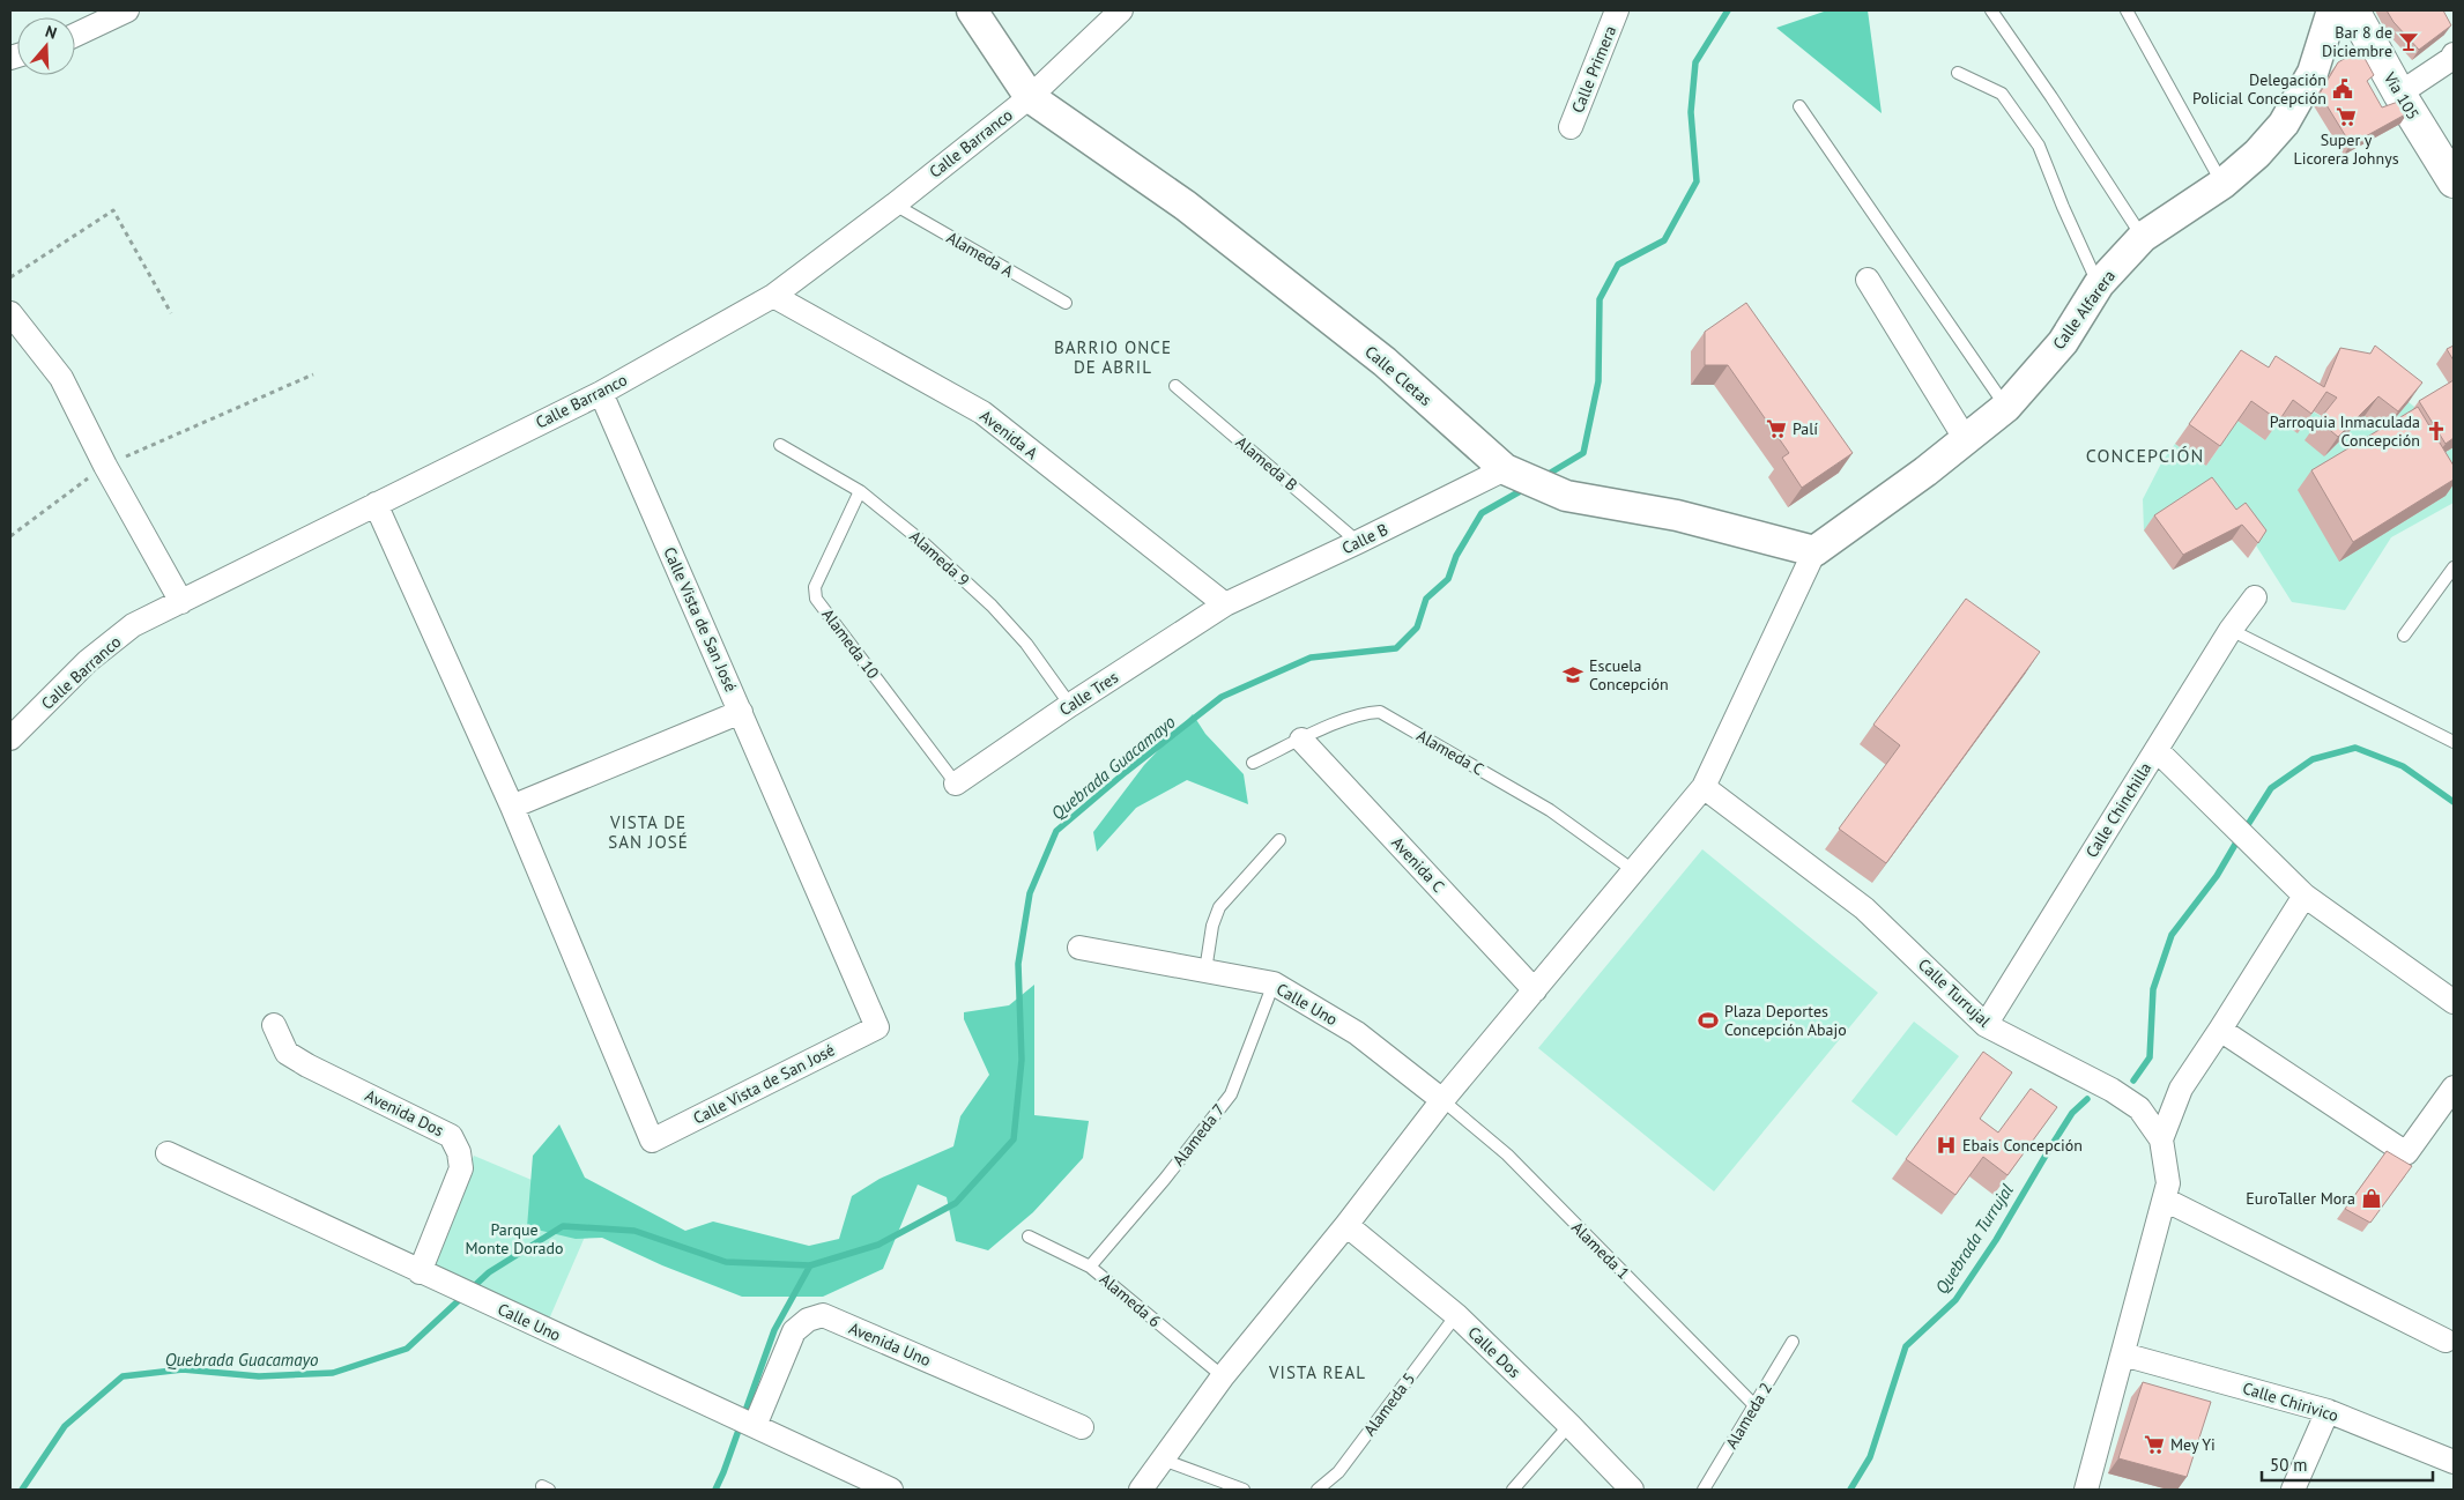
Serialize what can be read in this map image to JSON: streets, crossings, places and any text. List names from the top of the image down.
{
  "streets": {
    "main road": ["Vía 105"],
    "street": [
      "Calle Primera",
      "Calle Barranco",
      "Calle Alfarera",
      "Calle Cletas",
      "Avenida A",
      "Calle B",
      "Calle Vista de San José",
      "Calle Tres",
      "Calle Chinchilla",
      "Avenida C",
      "Calle Turrujal",
      "Calle Uno",
      "Avenida Dos",
      "Avenida Uno",
      "Calle Dos",
      "Calle Chirivico"
    ],
    "lane": [
      "Alameda A",
      "Alameda B",
      "Alameda 9",
      "Alameda 10",
      "Alameda C",
      "Alameda 7",
      "Alameda 1",
      "Alameda 6",
      "Alameda 5",
      "Alameda 2"
    ]
  },
  "crossings": [
    ["Calle Barranco", "Alameda A"],
    ["Calle Barranco", "Calle Cletas"],
    ["Calle Barranco", "Avenida A"],
    ["Calle Barranco", "Calle Vista de San José"],
    ["Calle Alfarera", "Calle Cletas"],
    ["Calle Cletas", "Calle B"],
    ["Avenida A", "Calle B"],
    ["Avenida A", "Calle Tres"],
    ["Alameda B", "Calle B"],
    ["Calle B", "Calle Tres"],
    ["Alameda 9", "Alameda 10"],
    ["Alameda 9", "Calle Tres"],
    ["Alameda 10", "Calle Tres"],
    ["Alameda C", "Avenida C"],
    ["Calle Chinchilla", "Calle Turrujal"],
    ["Calle Turrujal", "Calle Chirivico"],
    ["Calle Uno", "Avenida Dos"],
    ["Calle Uno", "Alameda 7"],
    ["Calle Uno", "Alameda 1"],
    ["Calle Uno", "Avenida Uno"],
    ["Alameda 7", "Alameda 6"],
    ["Alameda 1", "Alameda 2"],
    ["Calle Dos", "Alameda 5"]
  ],
  "districts": [
    "BARRIO ONCE DE ABRIL",
    "CONCEPCIÓN",
    "VISTA DE SAN JOSÉ",
    "VISTA REAL"
  ],
  "water": ["Quebrada Guacamayo", "Quebrada Turrujal"],
  "parks": ["Parque Monte Dorado"],
  "places": {
    "bar": ["Bar 8 de Diciembre"],
    "public building": ["Delegación Policial Concepción"],
    "supermarket": ["Super y Licorera Johnys", "Palí", "Mey Yi"],
    "church": ["Parroquia Inmaculada Concepción"],
    "school or university": ["Escuela Concepción"],
    "sports": ["Plaza Deportes Concepción Abajo"],
    "hospital": ["Ebais Concepción"],
    "shop": ["EuroTaller Mora"]
  },
  "scale_bar": "50 m",
  "north": "top"
}
